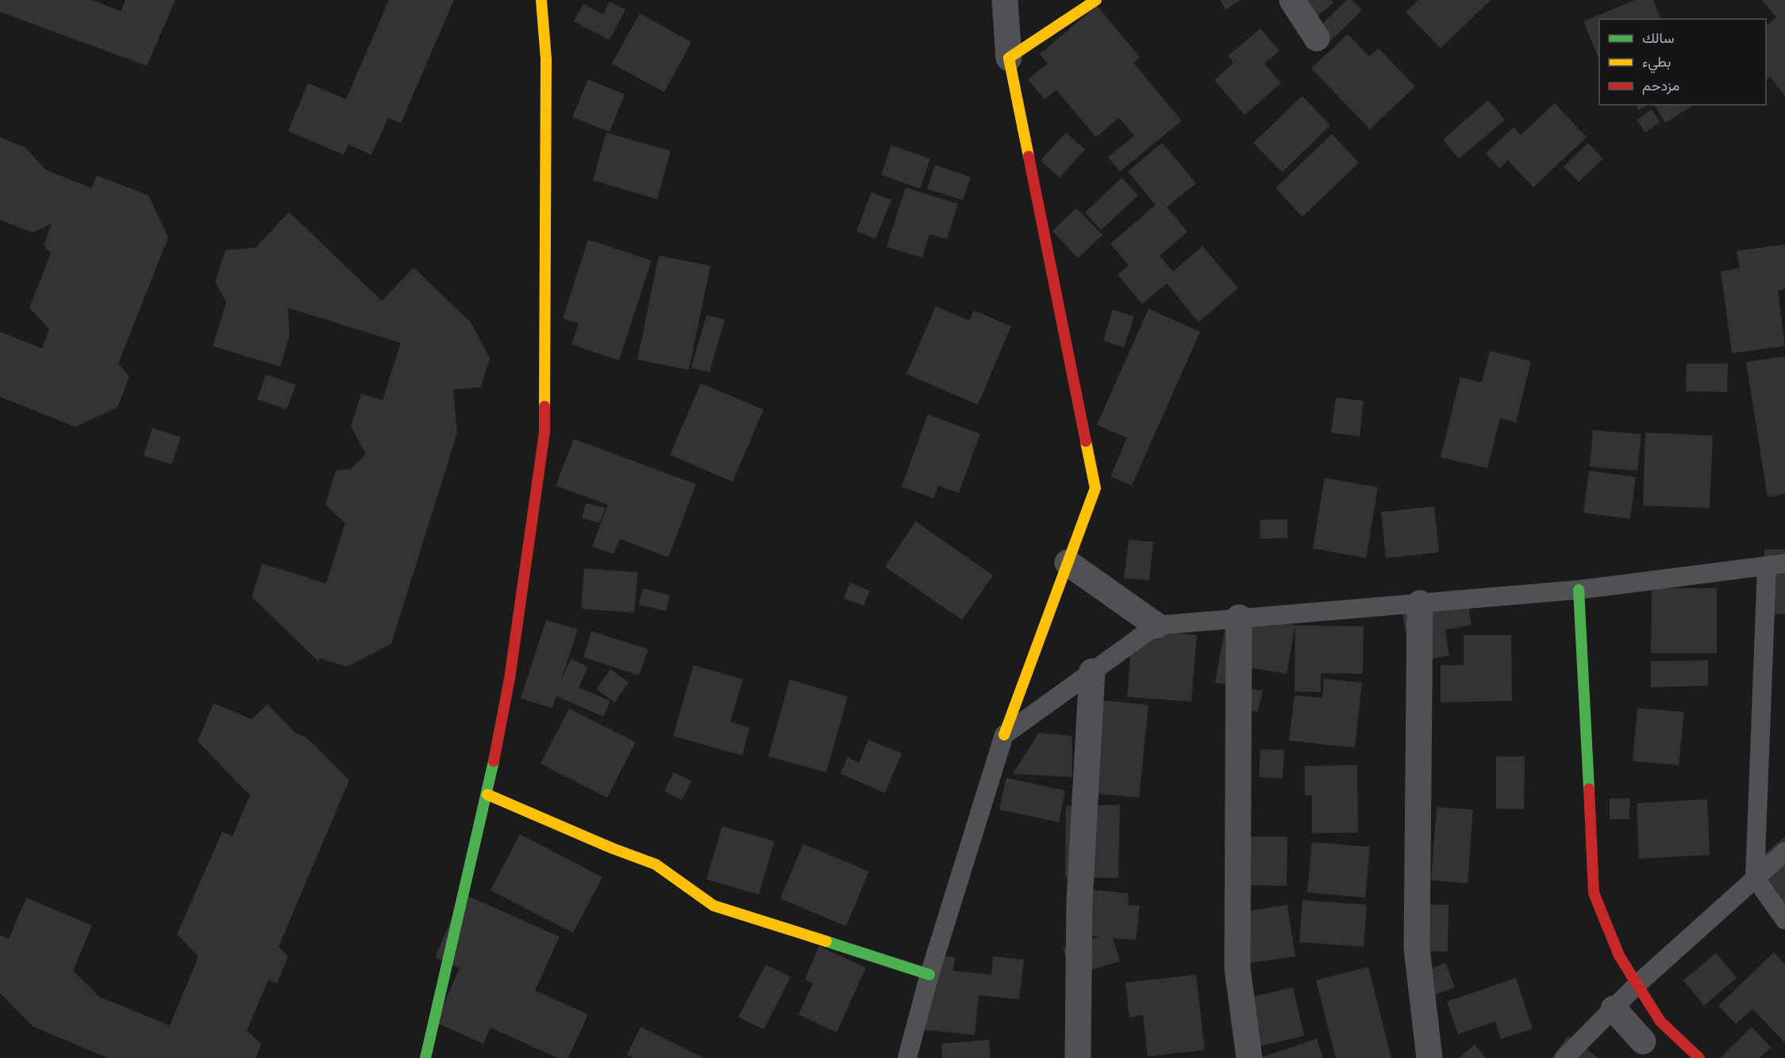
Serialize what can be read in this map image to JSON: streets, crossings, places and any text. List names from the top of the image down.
{
  "legend": ["سالك", "بطيء", "مزدحم"]
}
